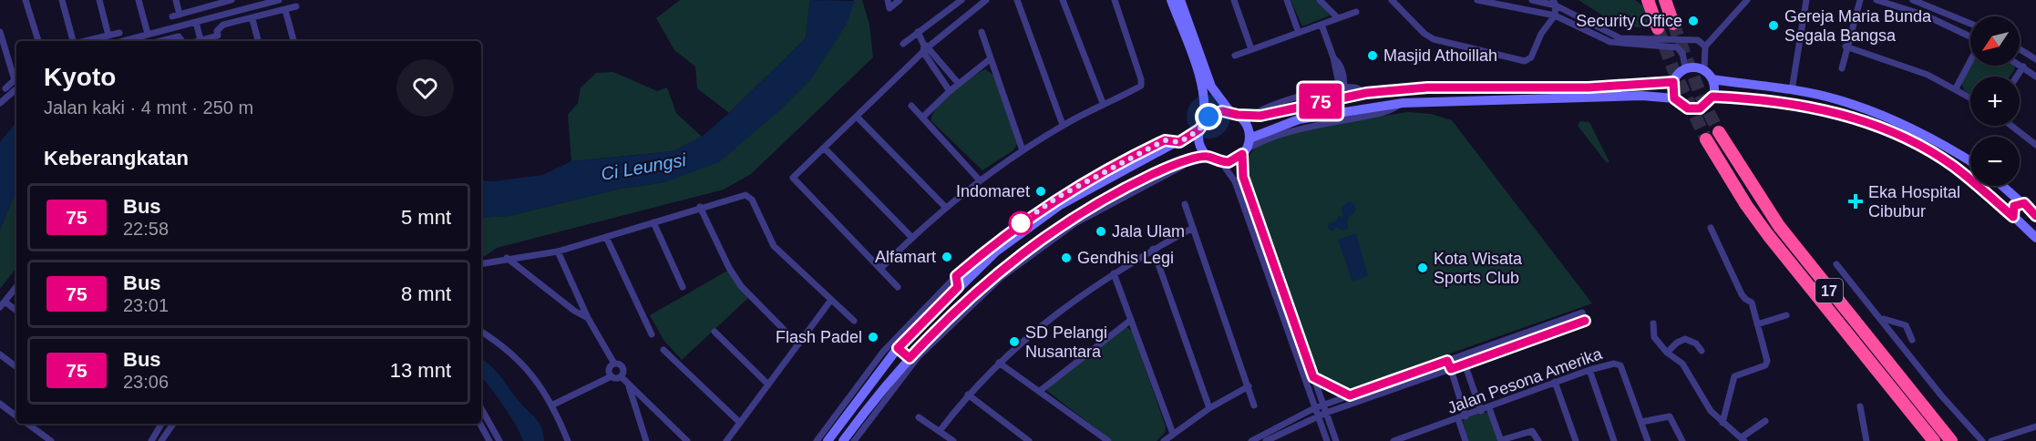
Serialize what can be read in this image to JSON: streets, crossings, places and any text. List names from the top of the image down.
{
  "streets": {
    "highway": ["17"],
    "street": ["Jalan Pesona Amerika"]
  },
  "water": ["Ci Leungsi"],
  "places": {
    "other": [
      "Security Office",
      "Gereja Maria Bunda Segala Bangsa",
      "Masjid Athoillah",
      "Indomaret",
      "Jala Ulam",
      "Alfamart",
      "Gendhis Legi",
      "Kota Wisata Sports Club",
      "Flash Padel",
      "SD Pelangi Nusantara"
    ],
    "health": ["Eka Hospital Cibubur"]
  },
  "lines": ["bus line 75"],
  "north": "bottom left",
  "page": {
    "on_map": "75",
    "map_buttons": ["+", "−"],
    "heading": [
      ["Kyoto", "Jalan kaki · 4 mnt · 250 m"],
      "Keberangkatan"
    ],
    "list": [
      {
        "mark": "75",
        "name": "Bus",
        "note": "22:58",
        "value": "5 mnt"
      },
      {
        "mark": "75",
        "name": "Bus",
        "note": "23:01",
        "value": "8 mnt"
      },
      {
        "mark": "75",
        "name": "Bus",
        "note": "23:06",
        "value": "13 mnt"
      }
    ]
  }
}
